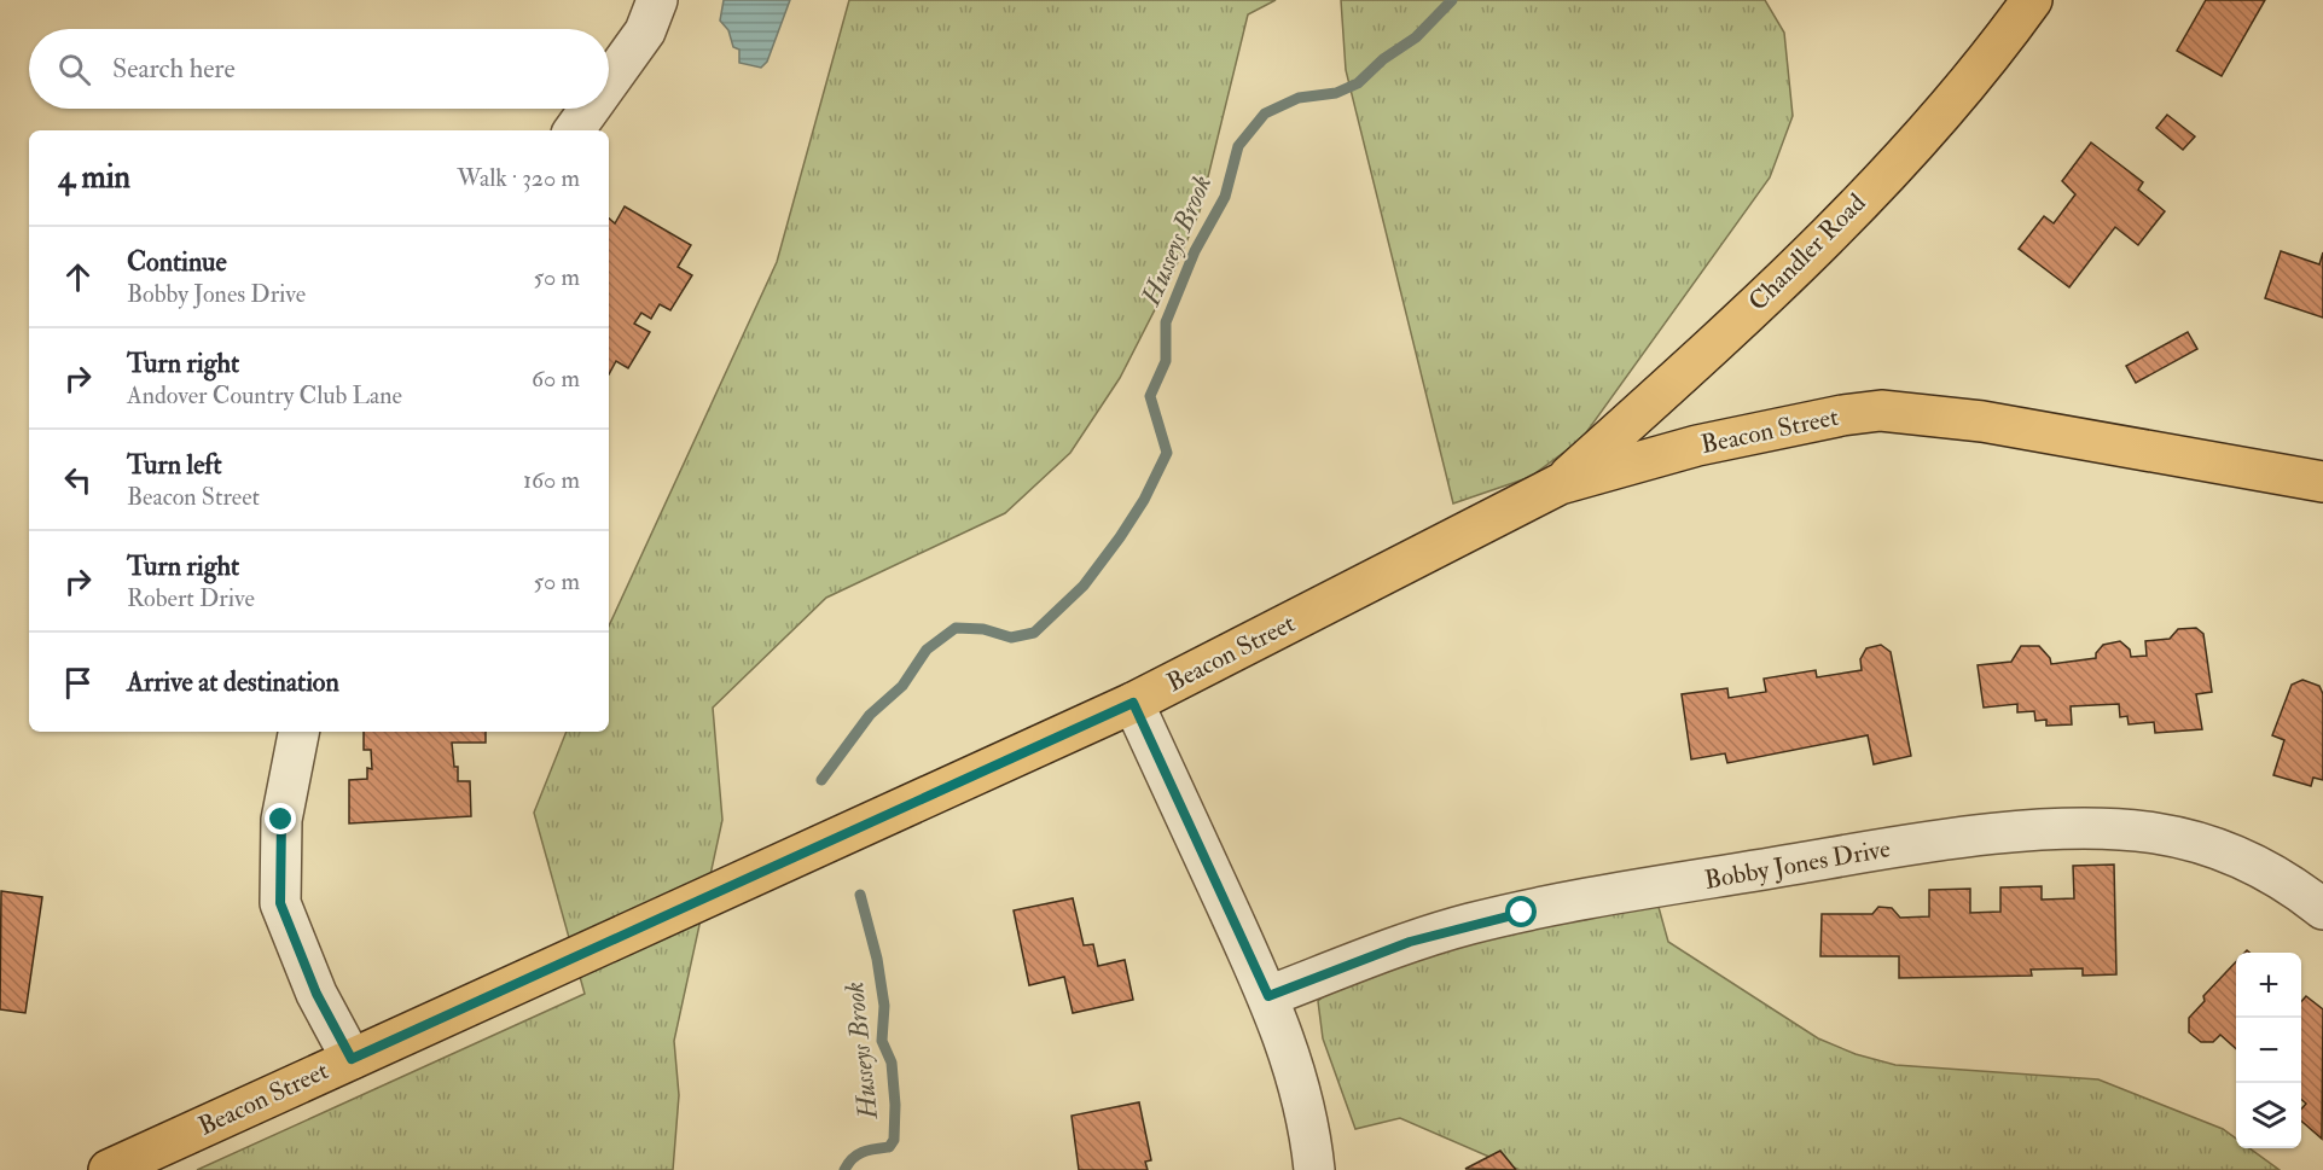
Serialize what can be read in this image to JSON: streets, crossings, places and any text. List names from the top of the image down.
{
  "streets": {
    "main road": ["Chandler Road", "Beacon Street"],
    "street": ["Bobby Jones Drive"]
  },
  "crossings": [
    ["Chandler Road", "Beacon Street"]
  ],
  "water": ["Husseys Brook"],
  "page": {
    "search": "Search here",
    "heading": ["4 min", "Walk · 320 m"],
    "list": [
      ["Continue", "Bobby Jones Drive", "50 m"],
      ["Turn right", "Andover Country Club Lane", "60 m"],
      ["Turn left", "Beacon Street", "160 m"],
      ["Turn right", "Robert Drive", "50 m"],
      "Arrive at destination"
    ],
    "map_buttons": ["+", "−"]
  }
}
